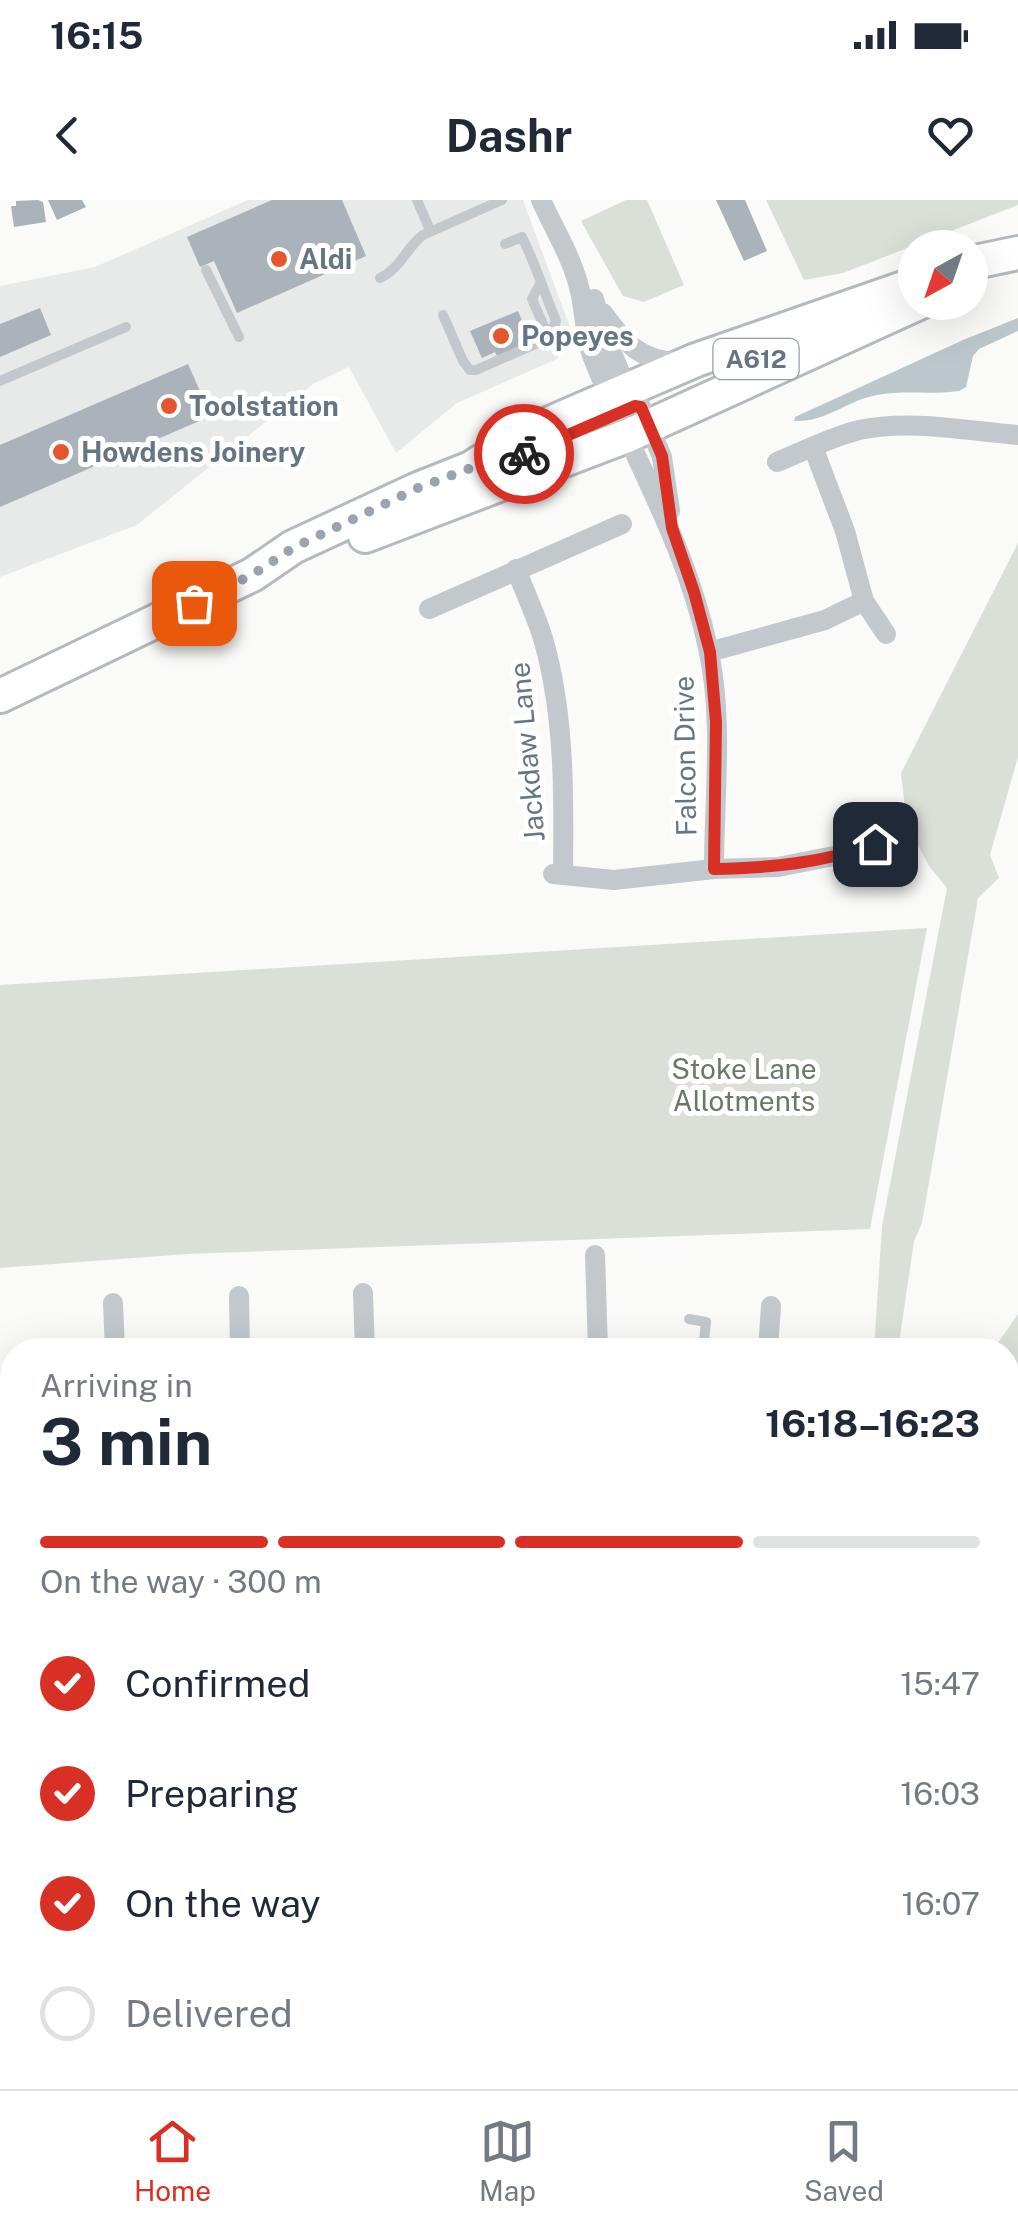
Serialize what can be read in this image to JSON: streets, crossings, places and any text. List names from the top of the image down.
{
  "streets": {
    "main road": ["A612"],
    "street": ["Jackdaw Lane", "Falcon Drive"]
  },
  "crossings": [
    ["A612", "Falcon Drive"],
    ["Jackdaw Lane", "Falcon Drive"]
  ],
  "parks": ["Stoke Lane Allotments"],
  "places": [
    "Aldi",
    "Popeyes",
    "Toolstation",
    "Howdens Joinery"
  ],
  "north": "bottom left",
  "page": {
    "status": "16:15",
    "header": "Dashr",
    "heading": ["3 min", "Arriving in", "16:18–16:23"],
    "bar": "On the way · 300 m",
    "list": [
      ["Confirmed", "15:47"],
      ["Preparing", "16:03"],
      ["On the way", "16:07"],
      "Delivered"
    ],
    "tabs": ["Home", "Map", "Saved"]
  }
}
